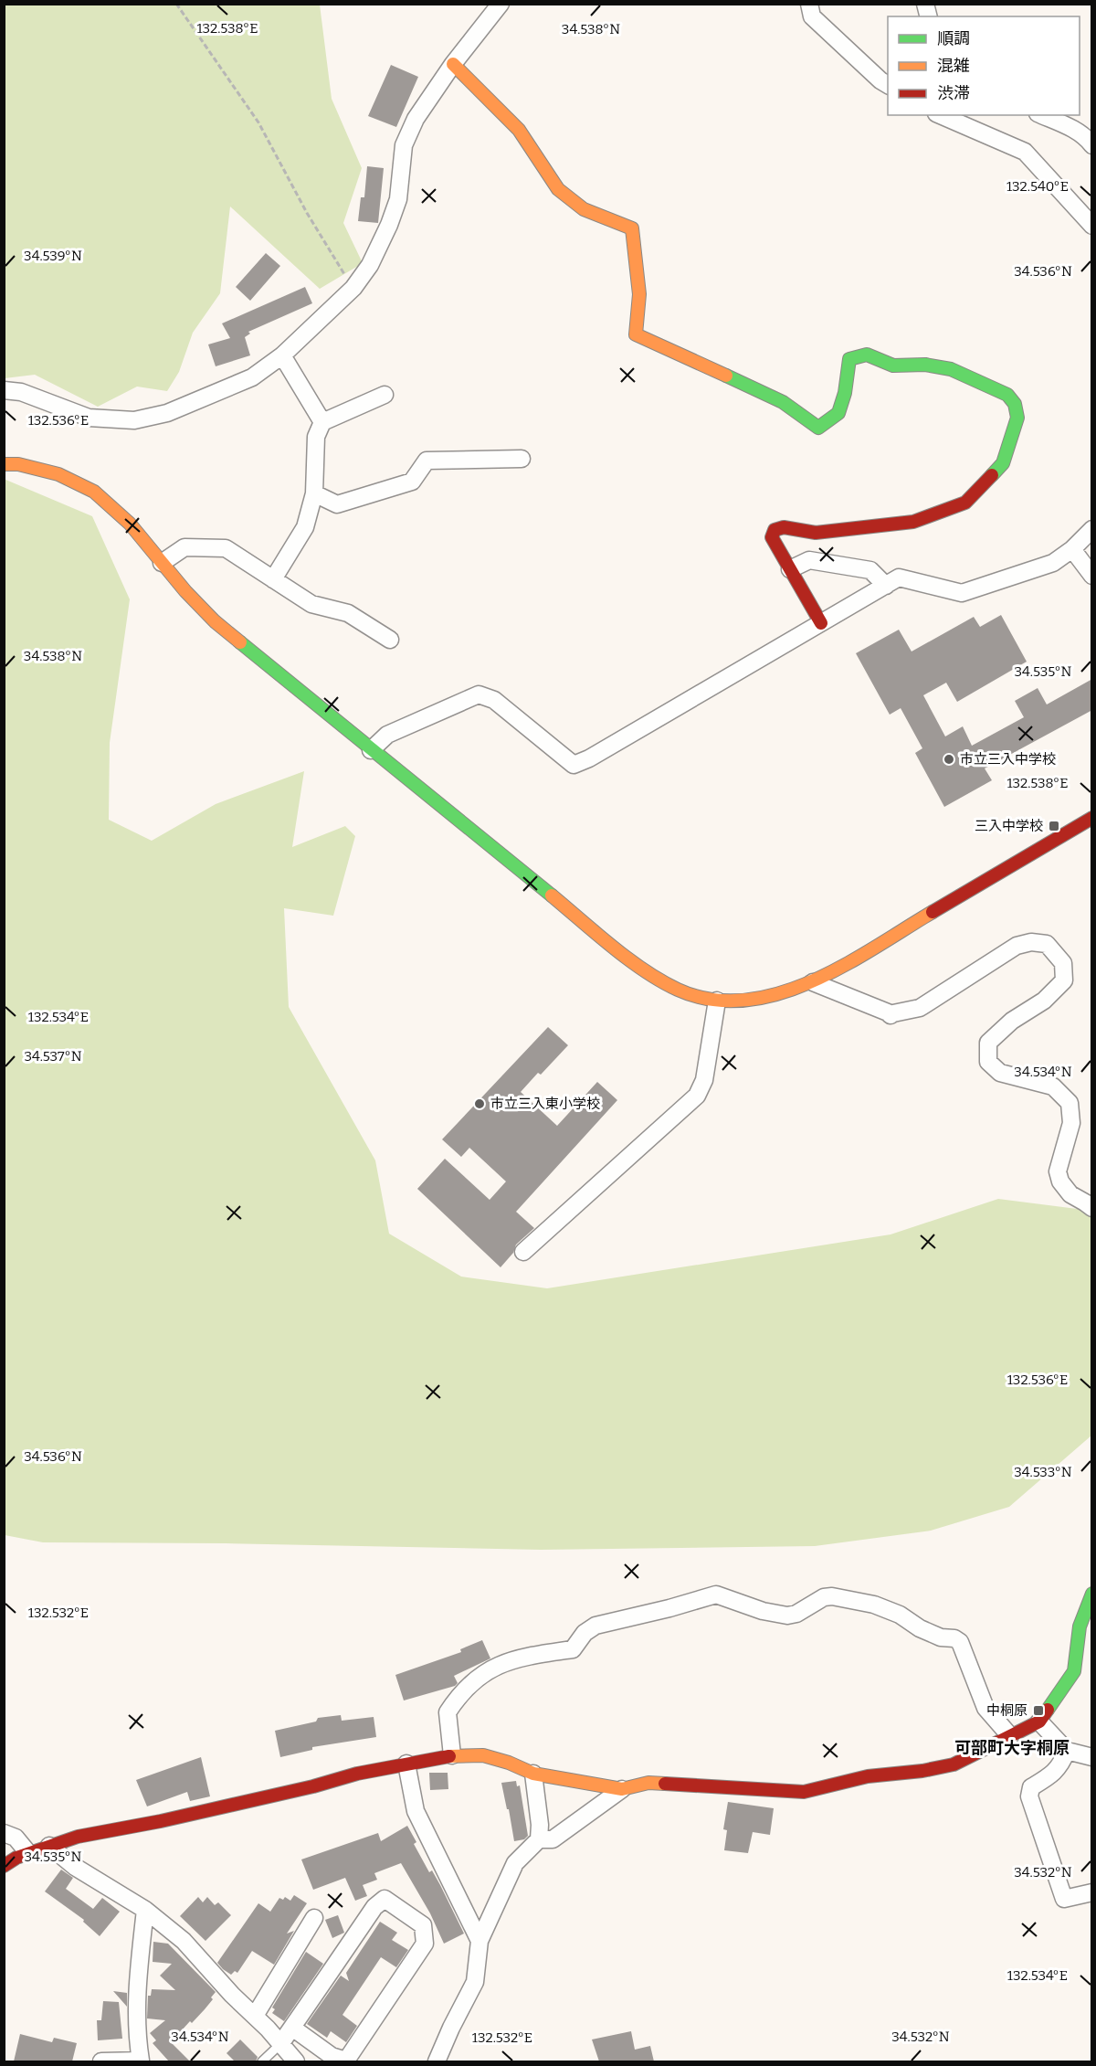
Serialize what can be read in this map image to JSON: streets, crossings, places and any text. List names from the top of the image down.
{
  "districts": ["可部町大字桐原"],
  "places": {
    "other": ["市立三入中学校", "市立三入東小学校"],
    "transit": ["三入中学校", "中桐原"]
  },
  "legend": ["順調", "混雑", "渋滞"],
  "coordinates": [
    "132.538°E",
    "34.538°N",
    "132.540°E",
    "34.539°N",
    "34.536°N",
    "132.536°E",
    "34.535°N",
    "132.534°E",
    "34.537°N",
    "34.534°N",
    "34.533°N",
    "132.532°E",
    "34.532°N"
  ]
}
